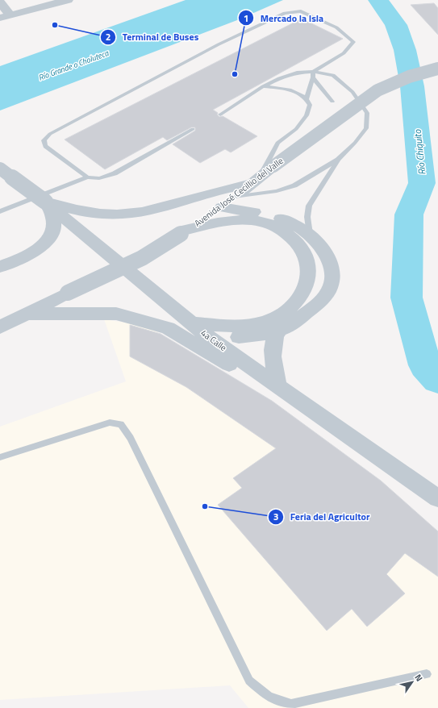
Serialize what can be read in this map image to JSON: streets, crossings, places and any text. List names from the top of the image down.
{
  "streets": {
    "street": ["Avenida José Cecillio del Valle", "4a Calle"]
  },
  "water": ["Río Grande o Choluteca", "Río Chiquito"],
  "places": ["Terminal de Buses", "Mercado la Isla", "Feria del Agricultor"],
  "north": "top right"
}
